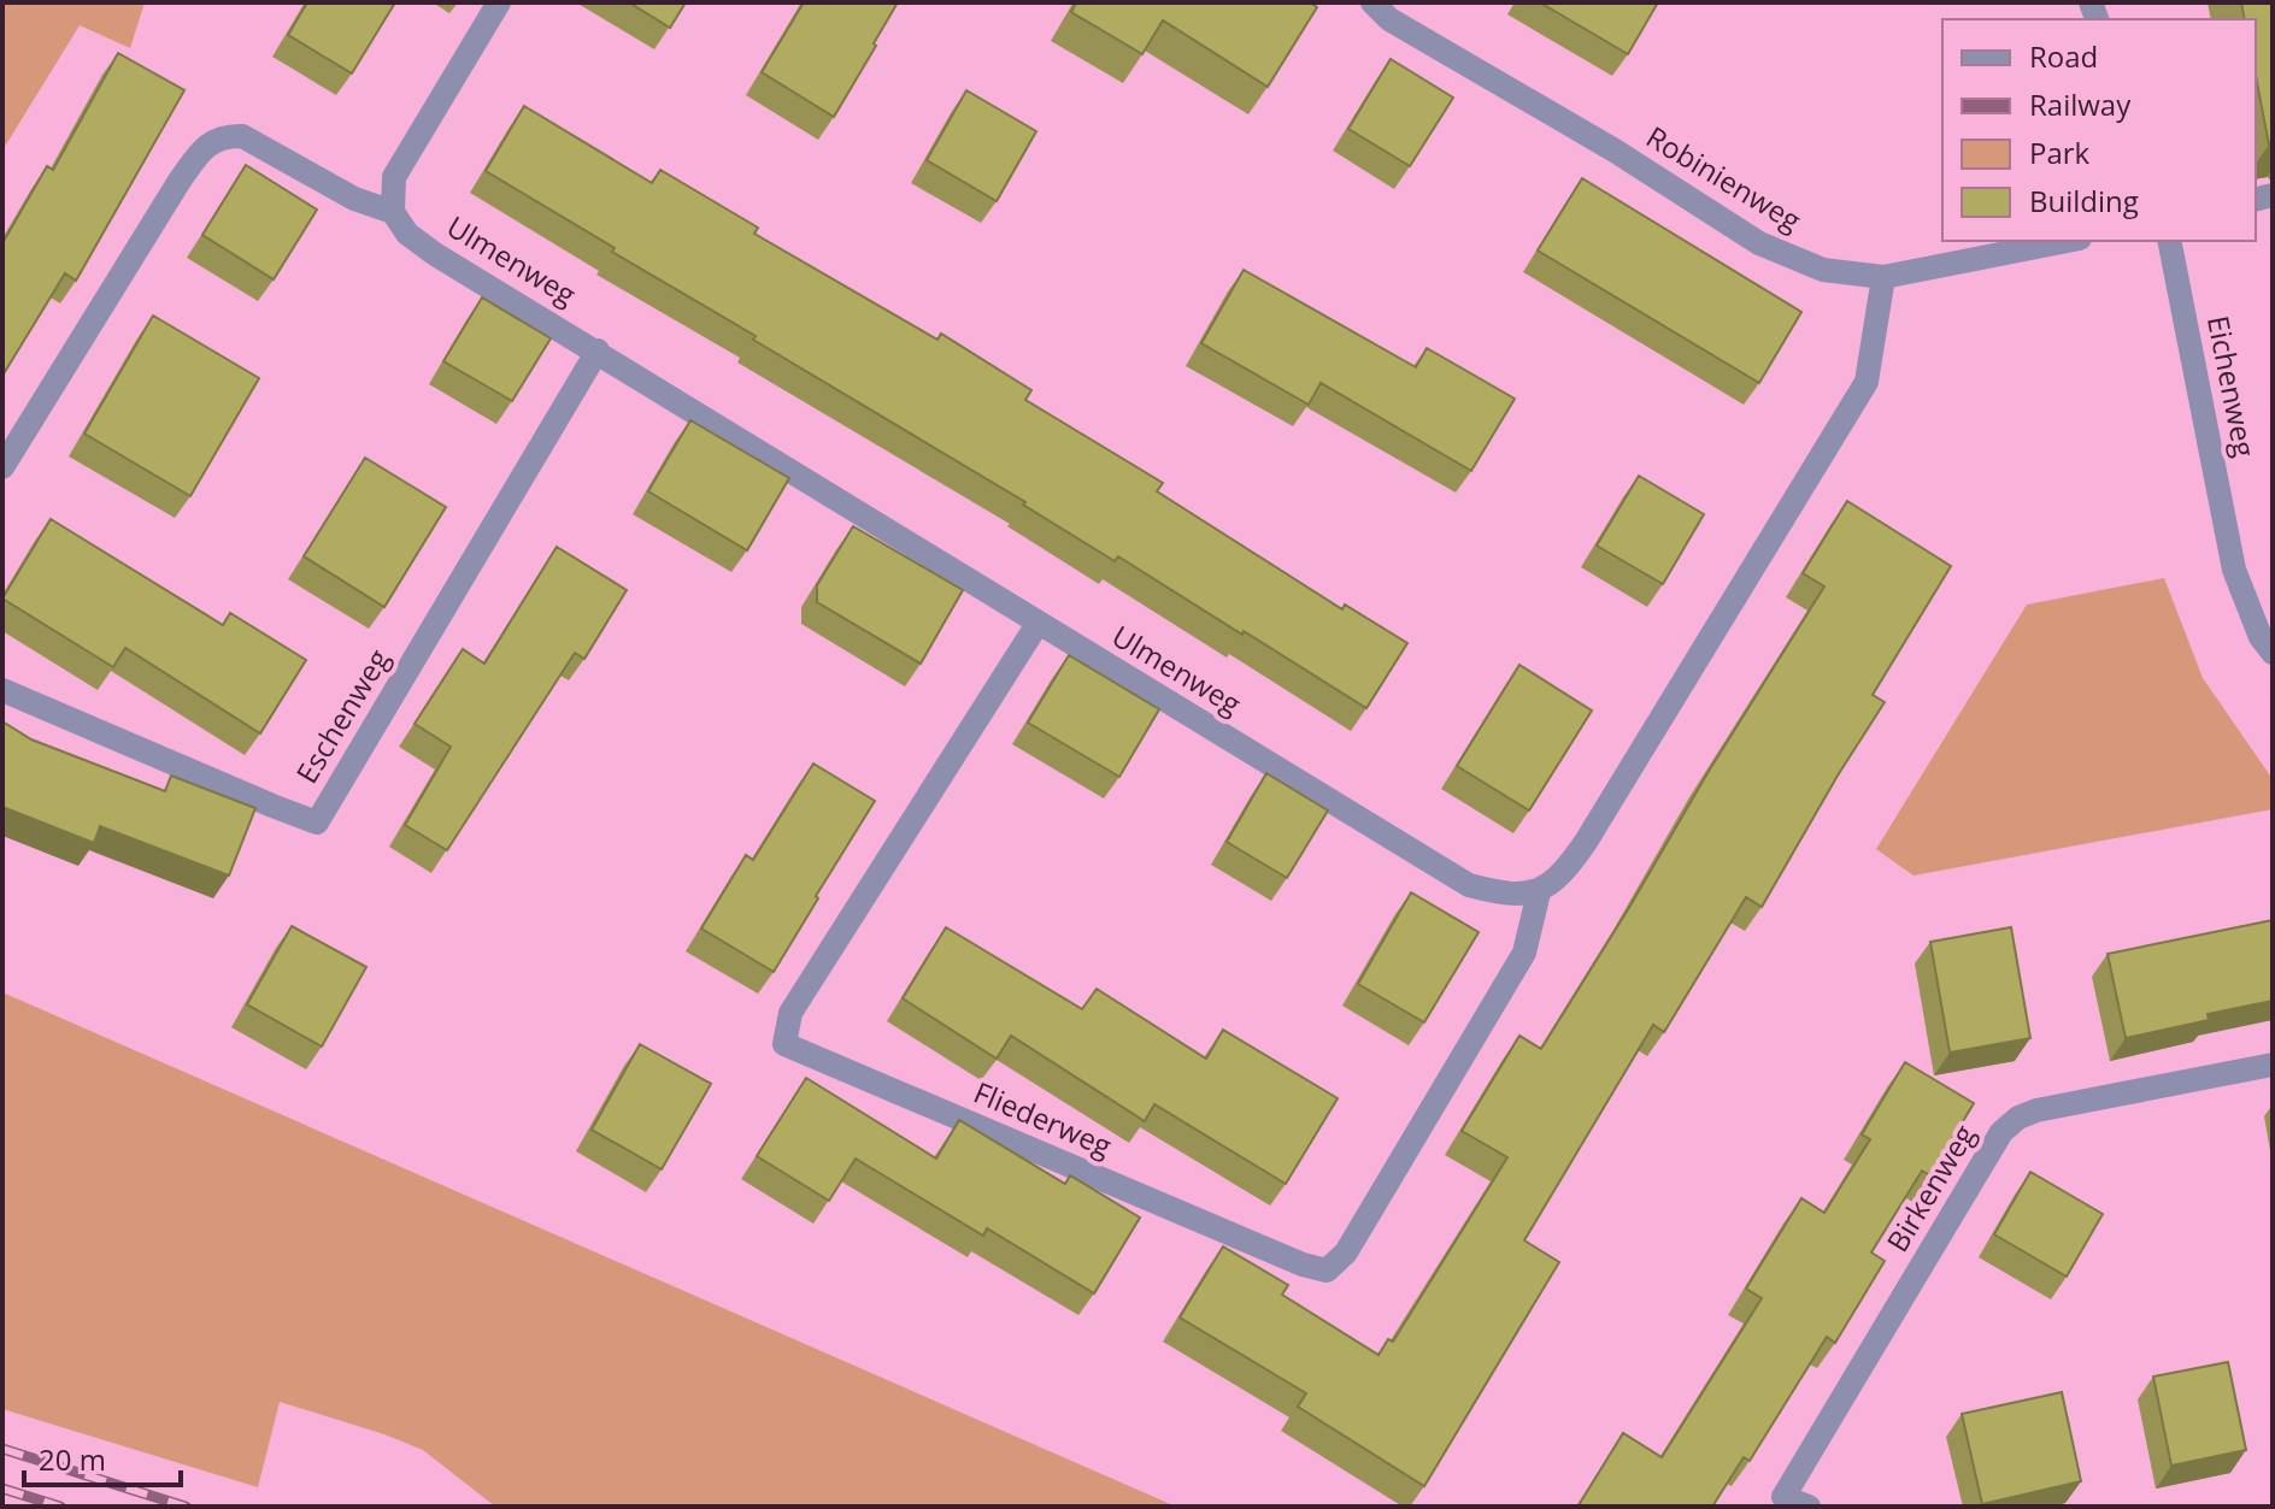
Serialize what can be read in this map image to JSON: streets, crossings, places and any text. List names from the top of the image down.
{
  "streets": {
    "street": [
      "Robinienweg",
      "Ulmenweg",
      "Eichenweg",
      "Eschenweg",
      "Fliederweg",
      "Birkenweg"
    ]
  },
  "crossings": [
    ["Ulmenweg", "Eschenweg"],
    ["Ulmenweg", "Fliederweg"]
  ],
  "legend": [
    "Road",
    "Railway",
    "Park",
    "Building"
  ],
  "scale_bar": "20 m"
}
